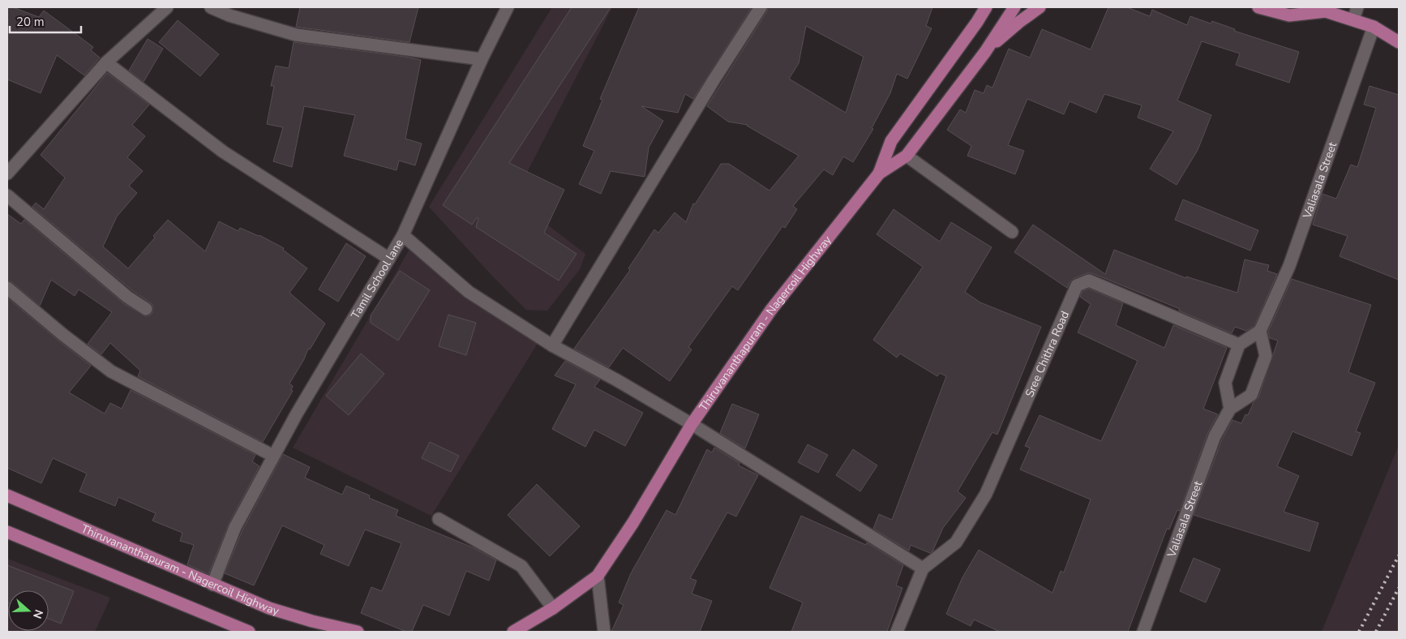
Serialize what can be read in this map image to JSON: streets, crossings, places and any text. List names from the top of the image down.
{
  "streets": {
    "main road": ["Thiruvananthapuram - Nagercoil Highway"],
    "street": ["Valiasala Street", "Tamil School lane", "Sree Chithra Road"]
  },
  "crossings": [
    ["Tamil School lane", "Thiruvananthapuram - Nagercoil Highway"]
  ],
  "scale_bar": "20 m",
  "north": "right"
}
